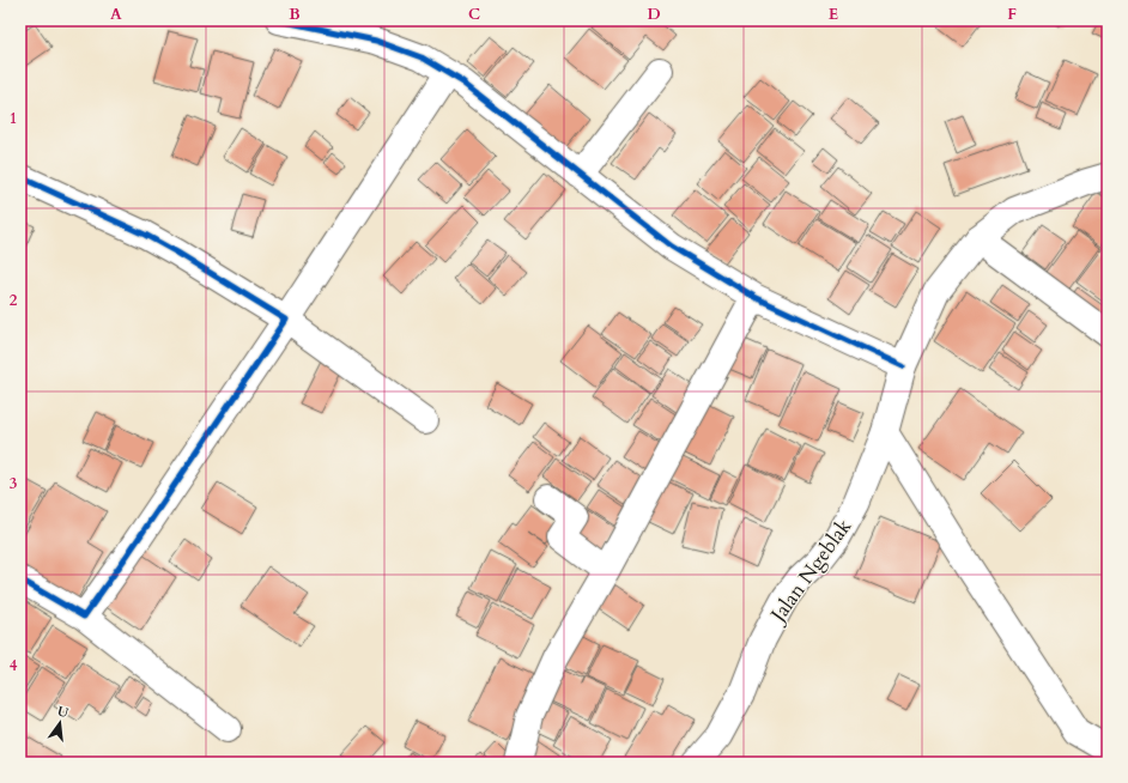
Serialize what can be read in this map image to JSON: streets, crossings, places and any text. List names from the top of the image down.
{
  "streets": {
    "street": ["Jalan Ngeblak"]
  },
  "north": "top",
  "grid": {
    "columns": [
      "A",
      "B",
      "C",
      "D",
      "E",
      "F"
    ],
    "rows": [
      "1",
      "2",
      "3",
      "4"
    ]
  }
}
